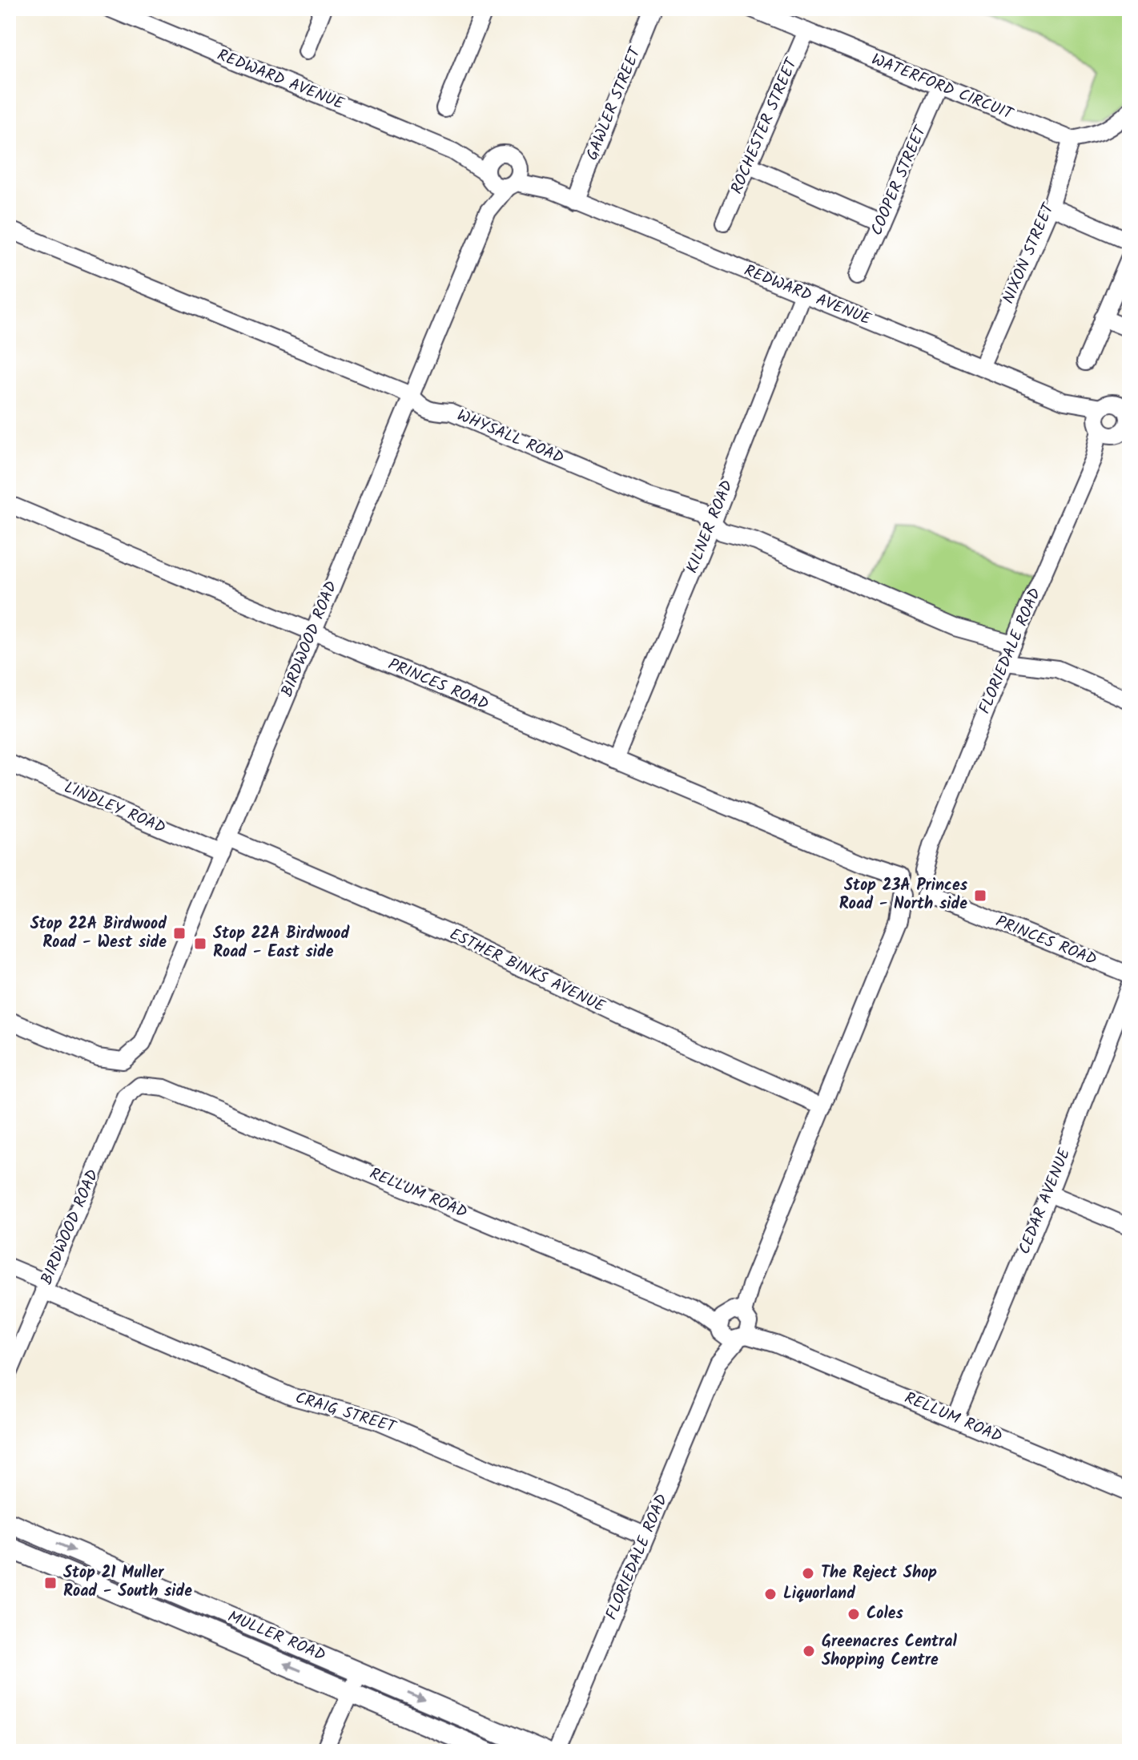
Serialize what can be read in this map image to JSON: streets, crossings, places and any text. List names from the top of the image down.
{
  "streets": {
    "main road": ["MULLER ROAD"],
    "street": [
      "REDWARD AVENUE",
      "WATERFORD CIRCUIT",
      "GAWLER STREET",
      "ROCHESTER STREET",
      "COOPER STREET",
      "NIXON STREET",
      "WHYSALL ROAD",
      "KILNER ROAD",
      "BIRDWOOD ROAD",
      "FLORIEDALE ROAD",
      "PRINCES ROAD",
      "LINDLEY ROAD",
      "ESTHER BINKS AVENUE",
      "RELLUM ROAD",
      "CEDAR AVENUE",
      "CRAIG STREET"
    ]
  },
  "crossings": [
    ["REDWARD AVENUE", "GAWLER STREET"],
    ["REDWARD AVENUE", "NIXON STREET"],
    ["REDWARD AVENUE", "KILNER ROAD"],
    ["REDWARD AVENUE", "BIRDWOOD ROAD"],
    ["REDWARD AVENUE", "FLORIEDALE ROAD"],
    ["WATERFORD CIRCUIT", "ROCHESTER STREET"],
    ["WATERFORD CIRCUIT", "COOPER STREET"],
    ["WATERFORD CIRCUIT", "NIXON STREET"],
    ["WHYSALL ROAD", "KILNER ROAD"],
    ["WHYSALL ROAD", "BIRDWOOD ROAD"],
    ["WHYSALL ROAD", "FLORIEDALE ROAD"],
    ["KILNER ROAD", "PRINCES ROAD"],
    ["BIRDWOOD ROAD", "PRINCES ROAD"],
    ["BIRDWOOD ROAD", "LINDLEY ROAD"],
    ["BIRDWOOD ROAD", "ESTHER BINKS AVENUE"],
    ["BIRDWOOD ROAD", "RELLUM ROAD"],
    ["BIRDWOOD ROAD", "CRAIG STREET"],
    ["FLORIEDALE ROAD", "PRINCES ROAD"],
    ["FLORIEDALE ROAD", "ESTHER BINKS AVENUE"],
    ["FLORIEDALE ROAD", "RELLUM ROAD"],
    ["FLORIEDALE ROAD", "CRAIG STREET"],
    ["LINDLEY ROAD", "ESTHER BINKS AVENUE"],
    ["RELLUM ROAD", "CEDAR AVENUE"]
  ],
  "places": {
    "transit": [
      "Stop 23A Princes Road - North side",
      "Stop 22A Birdwood Road - West side",
      "Stop 22A Birdwood Road - East side",
      "Stop 21 Muller Road - South side"
    ],
    "other": [
      "The Reject Shop",
      "Liquorland",
      "Coles",
      "Greenacres Central Shopping Centre"
    ]
  }
}
